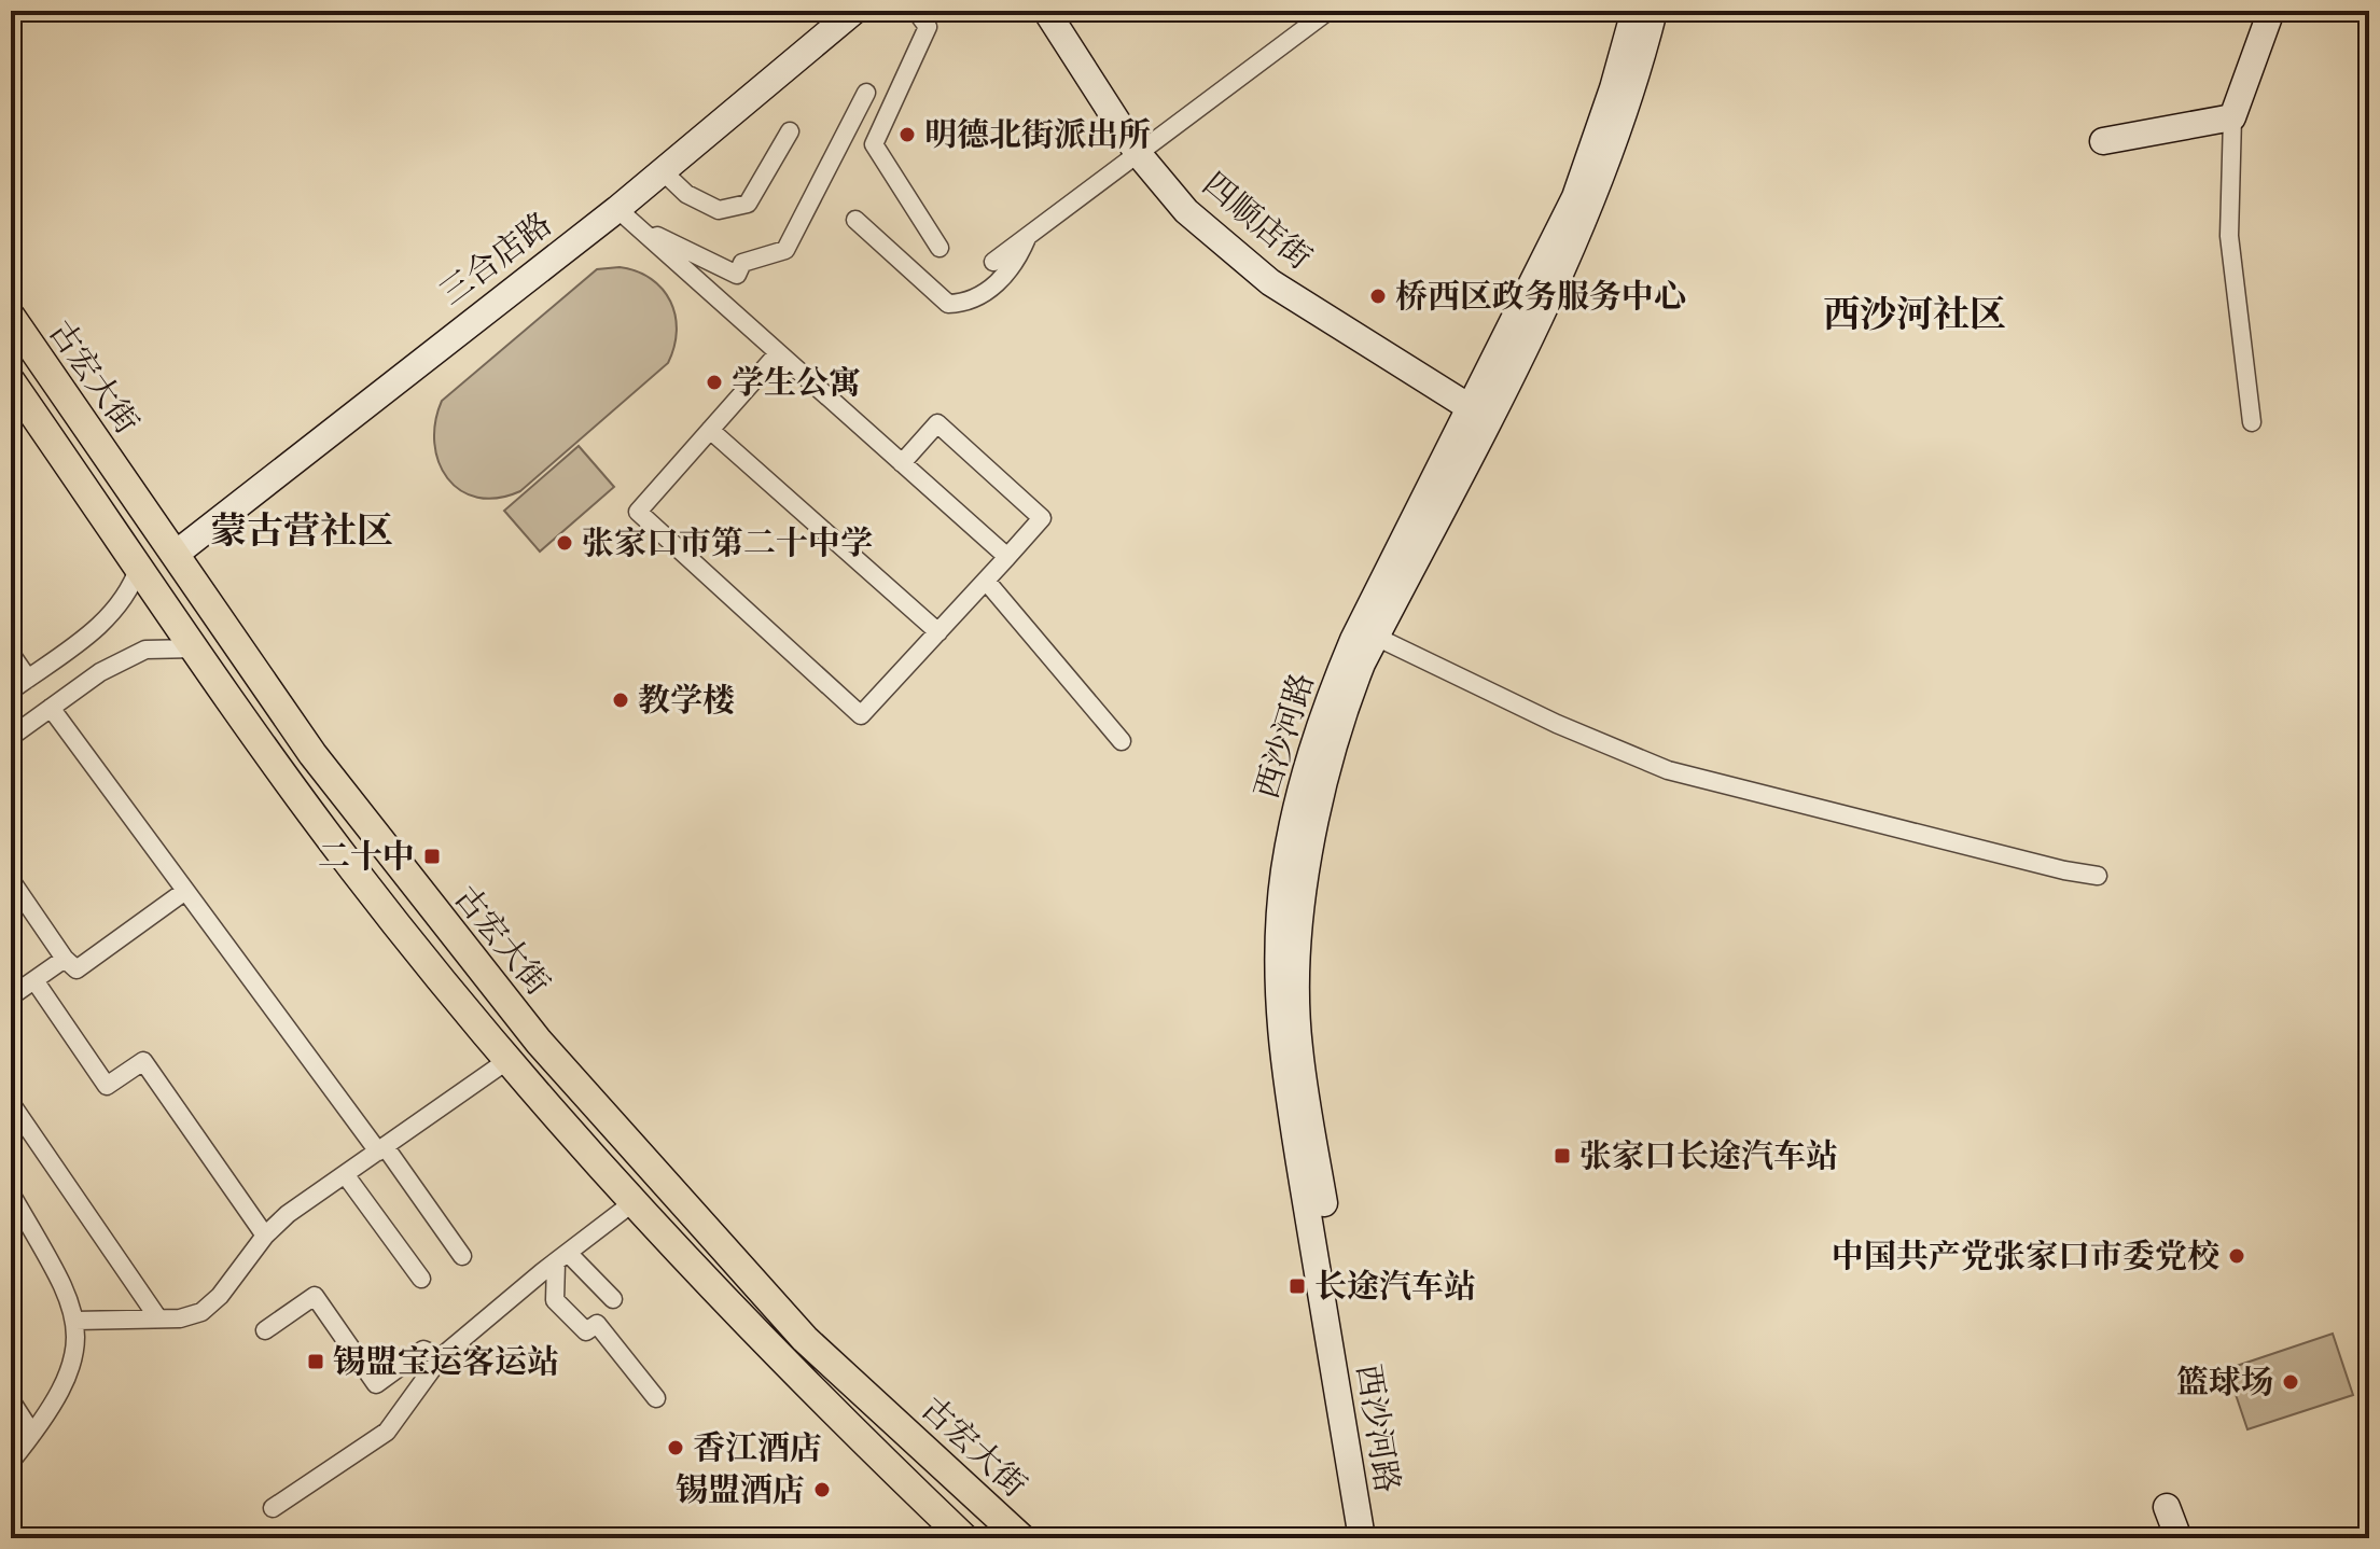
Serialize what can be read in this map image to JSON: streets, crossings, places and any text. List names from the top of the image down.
{
  "streets": {
    "main road": ["古宏大街"],
    "street": ["四顺店街", "三合店路", "西沙河路"]
  },
  "crossings": [
    ["四顺店街", "西沙河路"],
    ["三合店路", "古宏大街"]
  ],
  "districts": ["西沙河社区", "蒙古营社区"],
  "places": {
    "other": [
      "明德北街派出所",
      "桥西区政务服务中心",
      "学生公寓",
      "张家口市第二十中学",
      "教学楼",
      "中国共产党张家口市委党校",
      "篮球场",
      "香江酒店",
      "锡盟酒店"
    ],
    "transit": [
      "二十中",
      "张家口长途汽车站",
      "长途汽车站",
      "锡盟宝运客运站"
    ]
  }
}
